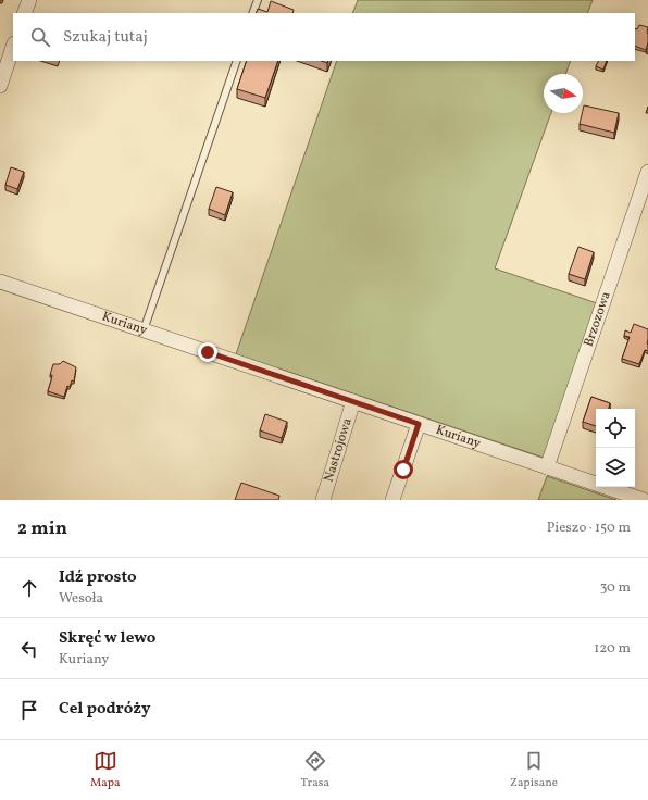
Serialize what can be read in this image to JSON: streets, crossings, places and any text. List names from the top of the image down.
{
  "streets": {
    "street": ["Brzozowa", "Kuriany", "Nastrojowa"]
  },
  "crossings": [
    ["Brzozowa", "Kuriany"],
    ["Kuriany", "Nastrojowa"]
  ],
  "north": "right",
  "page": {
    "search": "Szukaj tutaj",
    "heading": ["2 min", "Pieszo · 150 m"],
    "list": [
      ["Idź prosto", "Wesoła", "30 m"],
      ["Skręć w lewo", "Kuriany", "120 m"],
      "Cel podróży"
    ],
    "nav": ["Mapa", "Trasa", "Zapisane"]
  }
}
